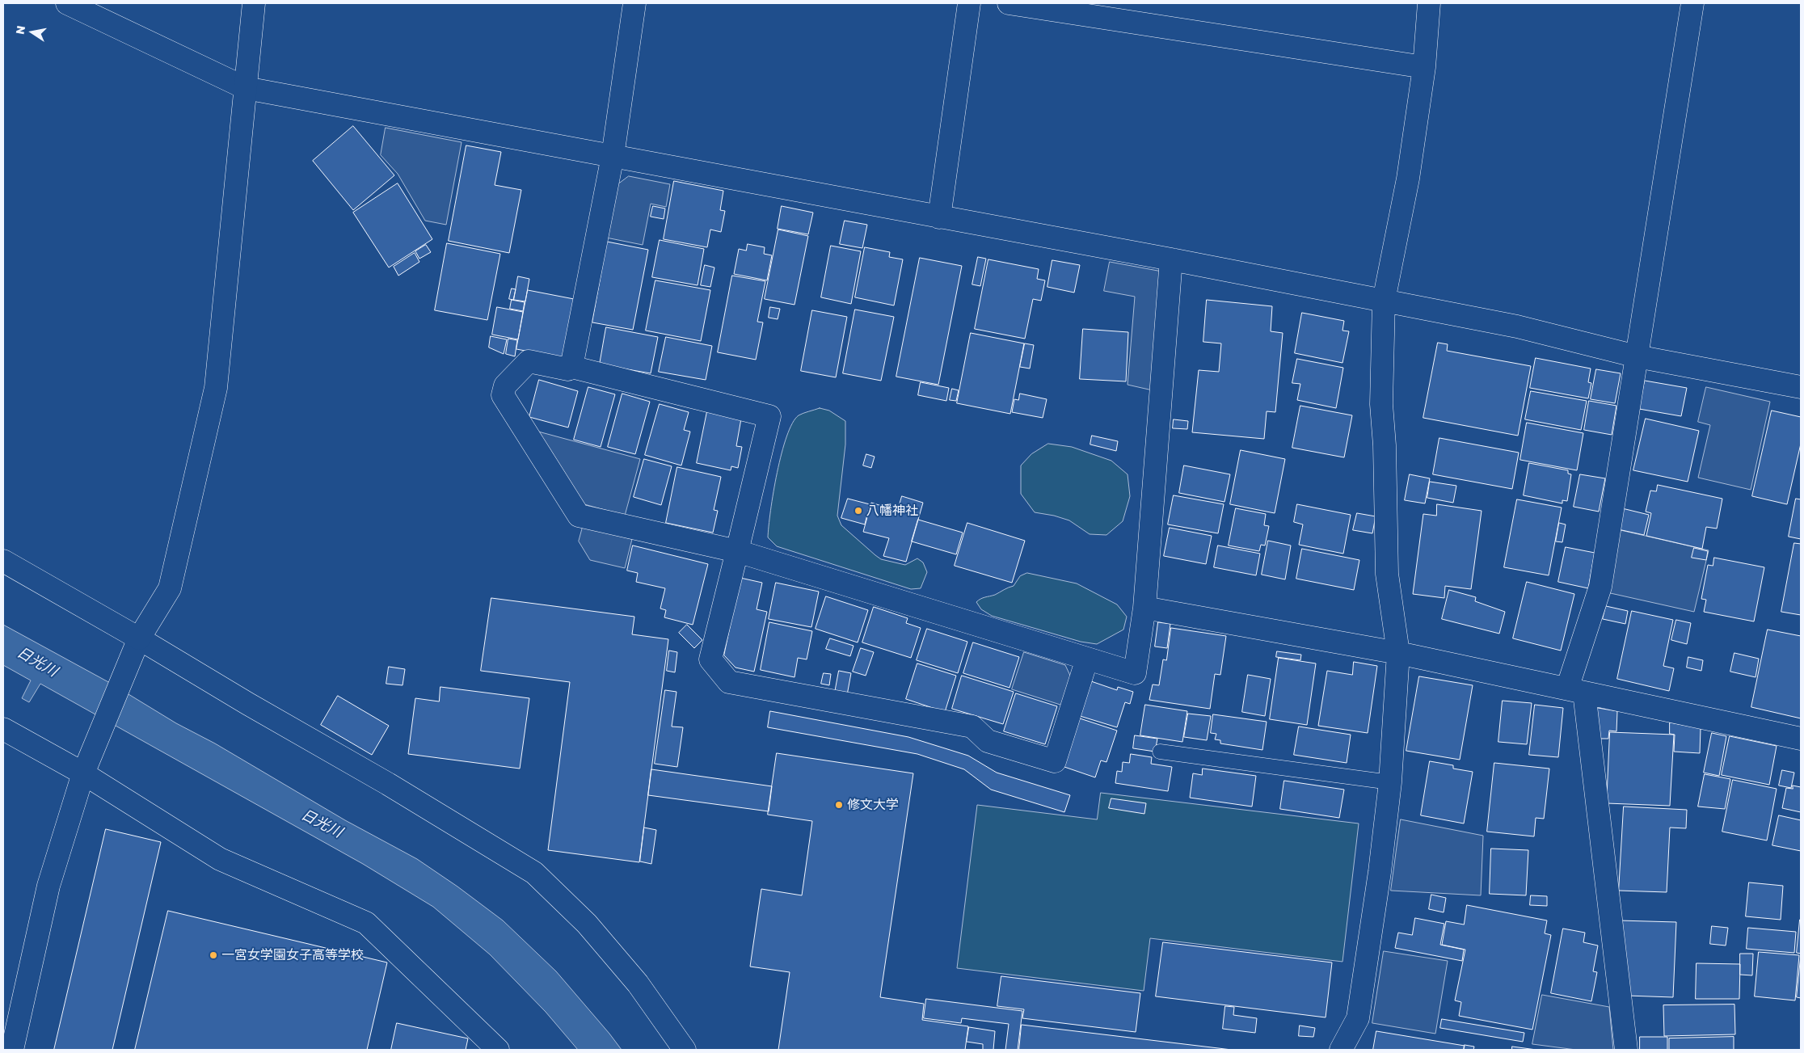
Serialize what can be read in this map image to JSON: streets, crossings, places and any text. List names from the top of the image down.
{
  "water": ["日光川"],
  "places": ["八幡神社", "修文大学", "一宮女学園女子高等学校"],
  "north": "left"
}
